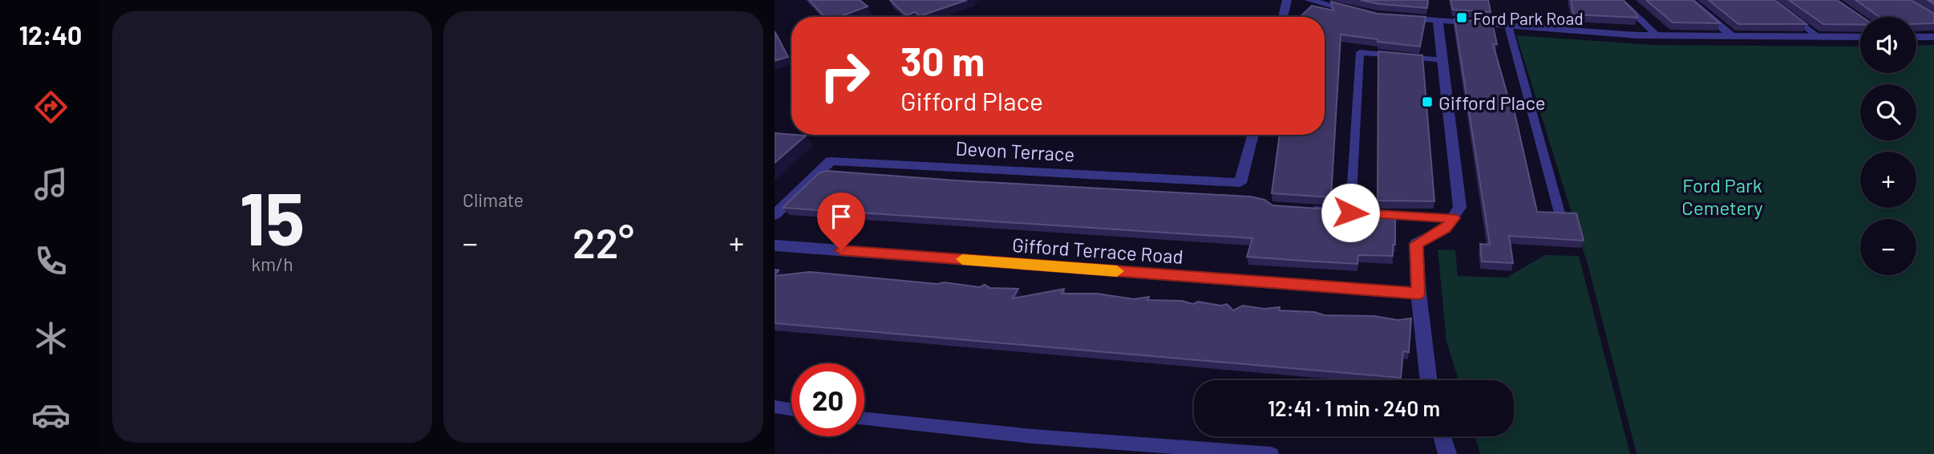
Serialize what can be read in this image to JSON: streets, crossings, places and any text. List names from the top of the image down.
{
  "streets": {
    "street": ["Devon Terrace", "Gifford Terrace Road"]
  },
  "parks": ["Ford Park Cemetery"],
  "places": {
    "transit": ["Ford Park Road", "Gifford Place"]
  },
  "page": {
    "tabs": "12:40",
    "tile": [
      ["15", "km/h"],
      "Climate"
    ],
    "map_buttons": ["+", "−"],
    "turn": ["30 m", "Gifford Place"],
    "heat": ["−", "22°", "+"],
    "limit": "20",
    "trip": "12:41 · 1 min · 240 m"
  }
}
